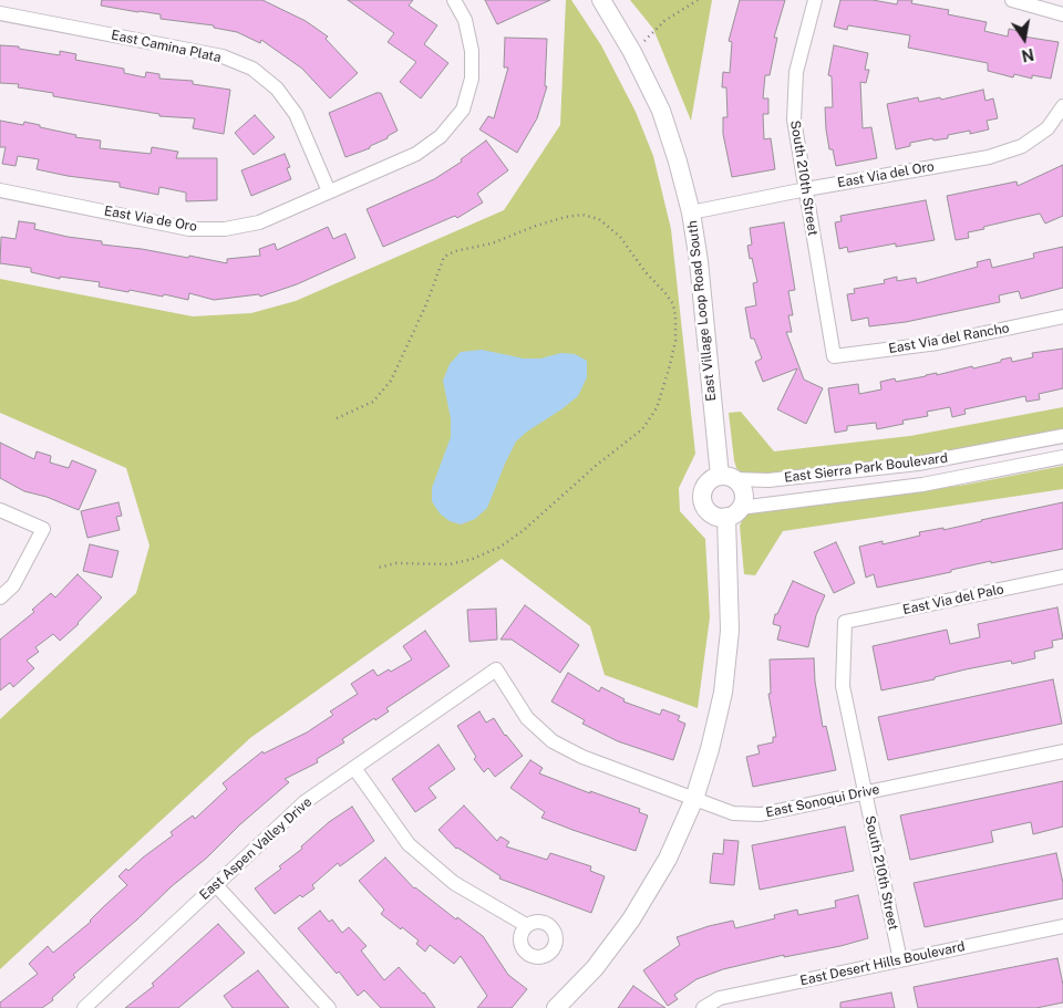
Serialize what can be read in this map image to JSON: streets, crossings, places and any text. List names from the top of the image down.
{
  "streets": {
    "street": [
      "East Camina Plata",
      "East Via del Oro",
      "South 210th Street",
      "East Via de Oro",
      "East Village Loop Road South",
      "East Via del Rancho",
      "East Sierra Park Boulevard",
      "East Via del Palo",
      "East Sonoqui Drive",
      "East Aspen Valley Drive",
      "East Desert Hills Boulevard"
    ]
  },
  "crossings": [
    ["East Camina Plata", "East Via de Oro"],
    ["East Via del Oro", "South 210th Street"],
    ["East Via del Oro", "East Village Loop Road South"],
    ["South 210th Street", "East Via del Rancho"],
    ["South 210th Street", "East Via del Palo"],
    ["South 210th Street", "East Sonoqui Drive"],
    ["South 210th Street", "East Desert Hills Boulevard"],
    ["East Village Loop Road South", "East Sierra Park Boulevard"],
    ["East Sonoqui Drive", "East Aspen Valley Drive"]
  ],
  "north": "bottom"
}
